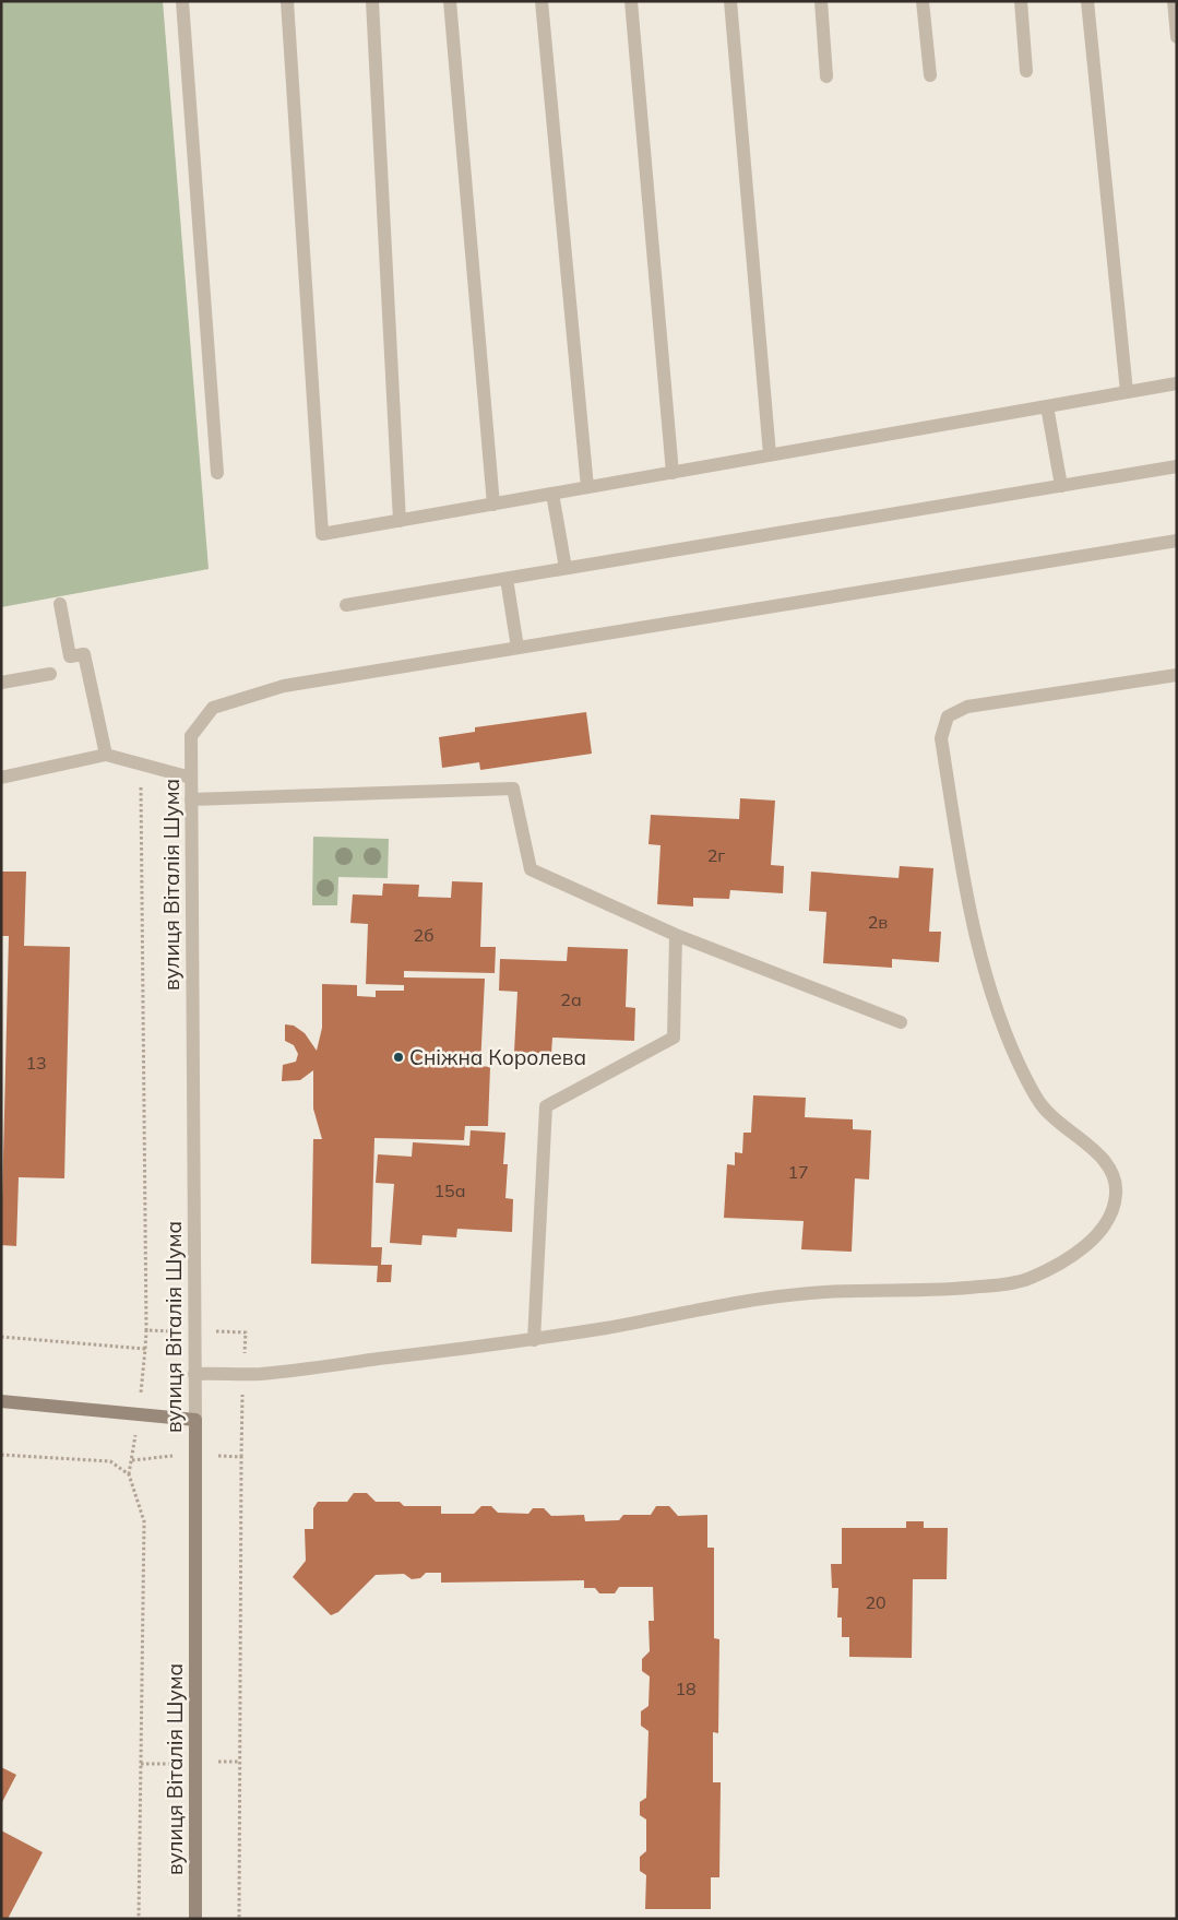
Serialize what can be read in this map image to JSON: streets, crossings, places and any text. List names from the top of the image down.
{
  "streets": {
    "street": ["вулиця Віталія Шума"]
  },
  "places": ["Сніжна Королева"],
  "house_numbers": [
    "2г",
    "2в",
    "2б",
    "2а",
    "13",
    "17",
    "15а",
    "20",
    "18"
  ]
}
